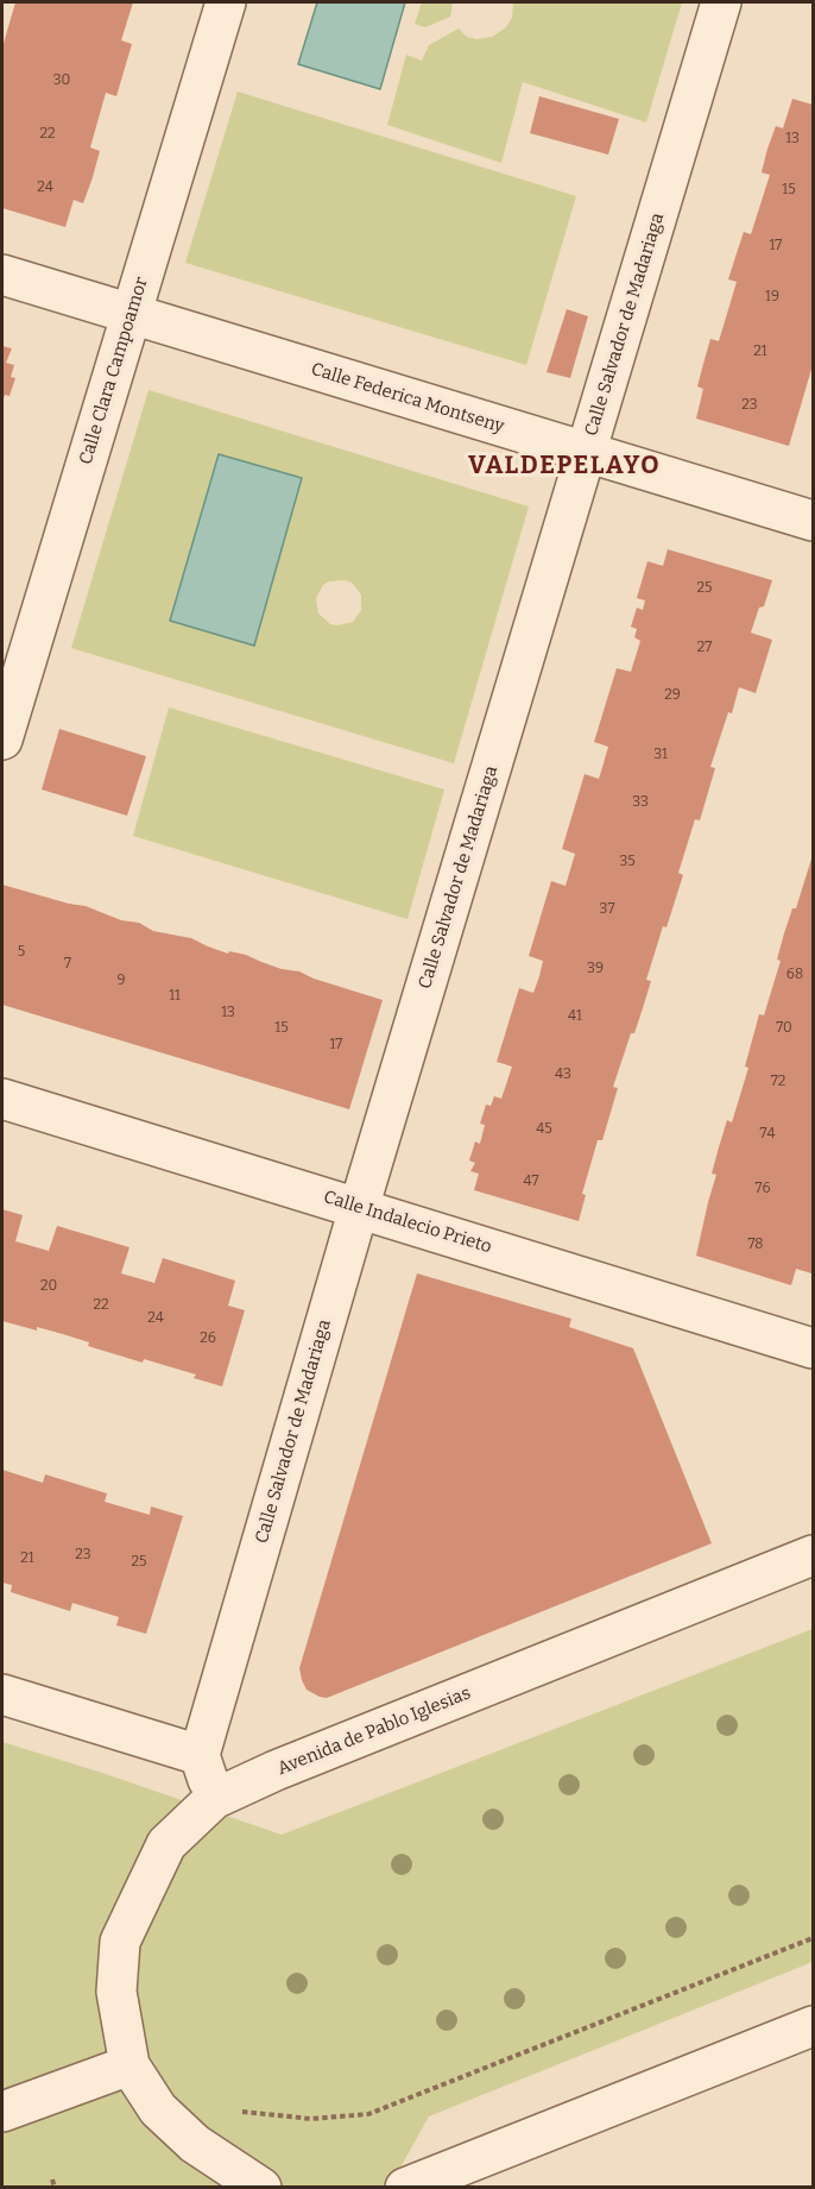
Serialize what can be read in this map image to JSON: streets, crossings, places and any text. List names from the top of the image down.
{
  "streets": {
    "street": [
      "Calle Salvador de Madariaga",
      "Calle Clara Campoamor",
      "Calle Federica Montseny",
      "Calle Indalecio Prieto",
      "Avenida de Pablo Iglesias"
    ]
  },
  "crossings": [
    ["Calle Salvador de Madariaga", "Calle Federica Montseny"],
    ["Calle Salvador de Madariaga", "Calle Indalecio Prieto"],
    ["Calle Clara Campoamor", "Calle Federica Montseny"]
  ],
  "districts": ["VALDEPELAYO"],
  "house_numbers": [
    "30",
    "22",
    "13",
    "24",
    "15",
    "17",
    "19",
    "21",
    "23",
    "25",
    "27",
    "29",
    "31",
    "33",
    "35",
    "37",
    "5",
    "7",
    "39",
    "68",
    "9",
    "11",
    "13",
    "41",
    "15",
    "70",
    "17",
    "43",
    "72",
    "45",
    "74",
    "47",
    "76",
    "78",
    "20",
    "22",
    "24",
    "26",
    "23",
    "21",
    "25"
  ]
}
